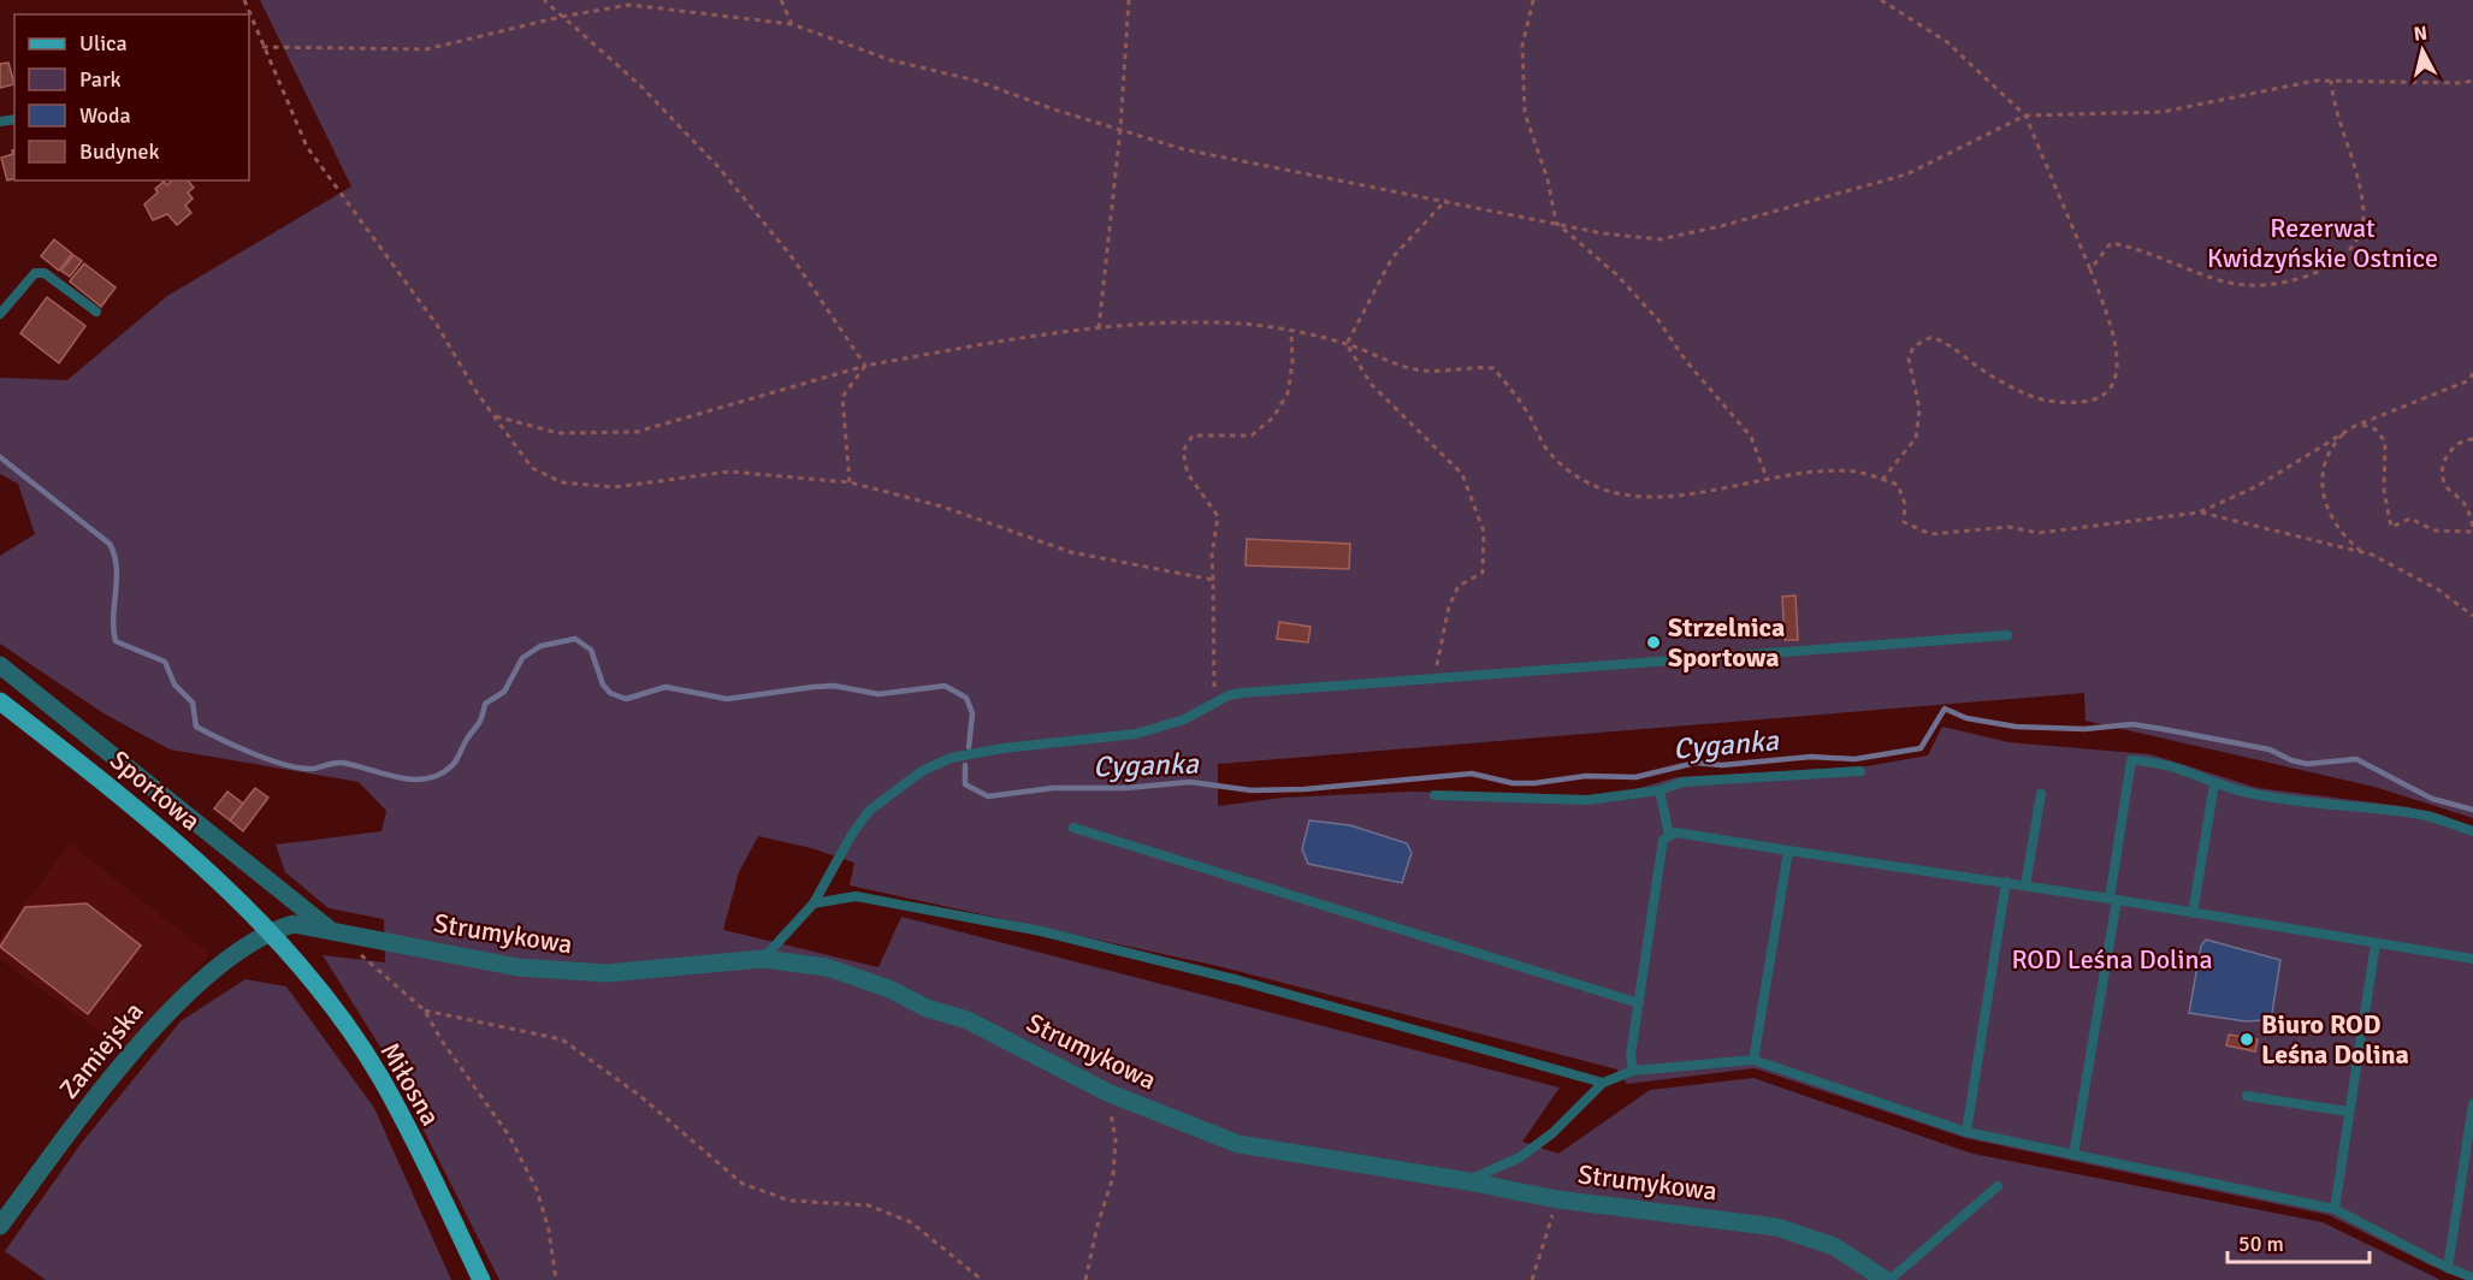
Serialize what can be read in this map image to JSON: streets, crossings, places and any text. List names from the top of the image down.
{
  "streets": {
    "main road": ["Sportowa", "Miłosna"],
    "street": ["Strumykowa", "Zamiejska"]
  },
  "crossings": [
    ["Sportowa", "Strumykowa"],
    ["Sportowa", "Zamiejska"],
    ["Sportowa", "Miłosna"],
    ["Strumykowa", "Zamiejska"],
    ["Strumykowa", "Miłosna"],
    ["Zamiejska", "Miłosna"]
  ],
  "water": ["Cyganka"],
  "parks": ["Rezerwat Kwidzyńskie Ostnice", "ROD Leśna Dolina"],
  "places": ["Strzelnica Sportowa", "Biuro ROD Leśna Dolina"],
  "legend": [
    "Ulica",
    "Park",
    "Woda",
    "Budynek"
  ],
  "scale_bar": "50 m",
  "north": "top"
}
